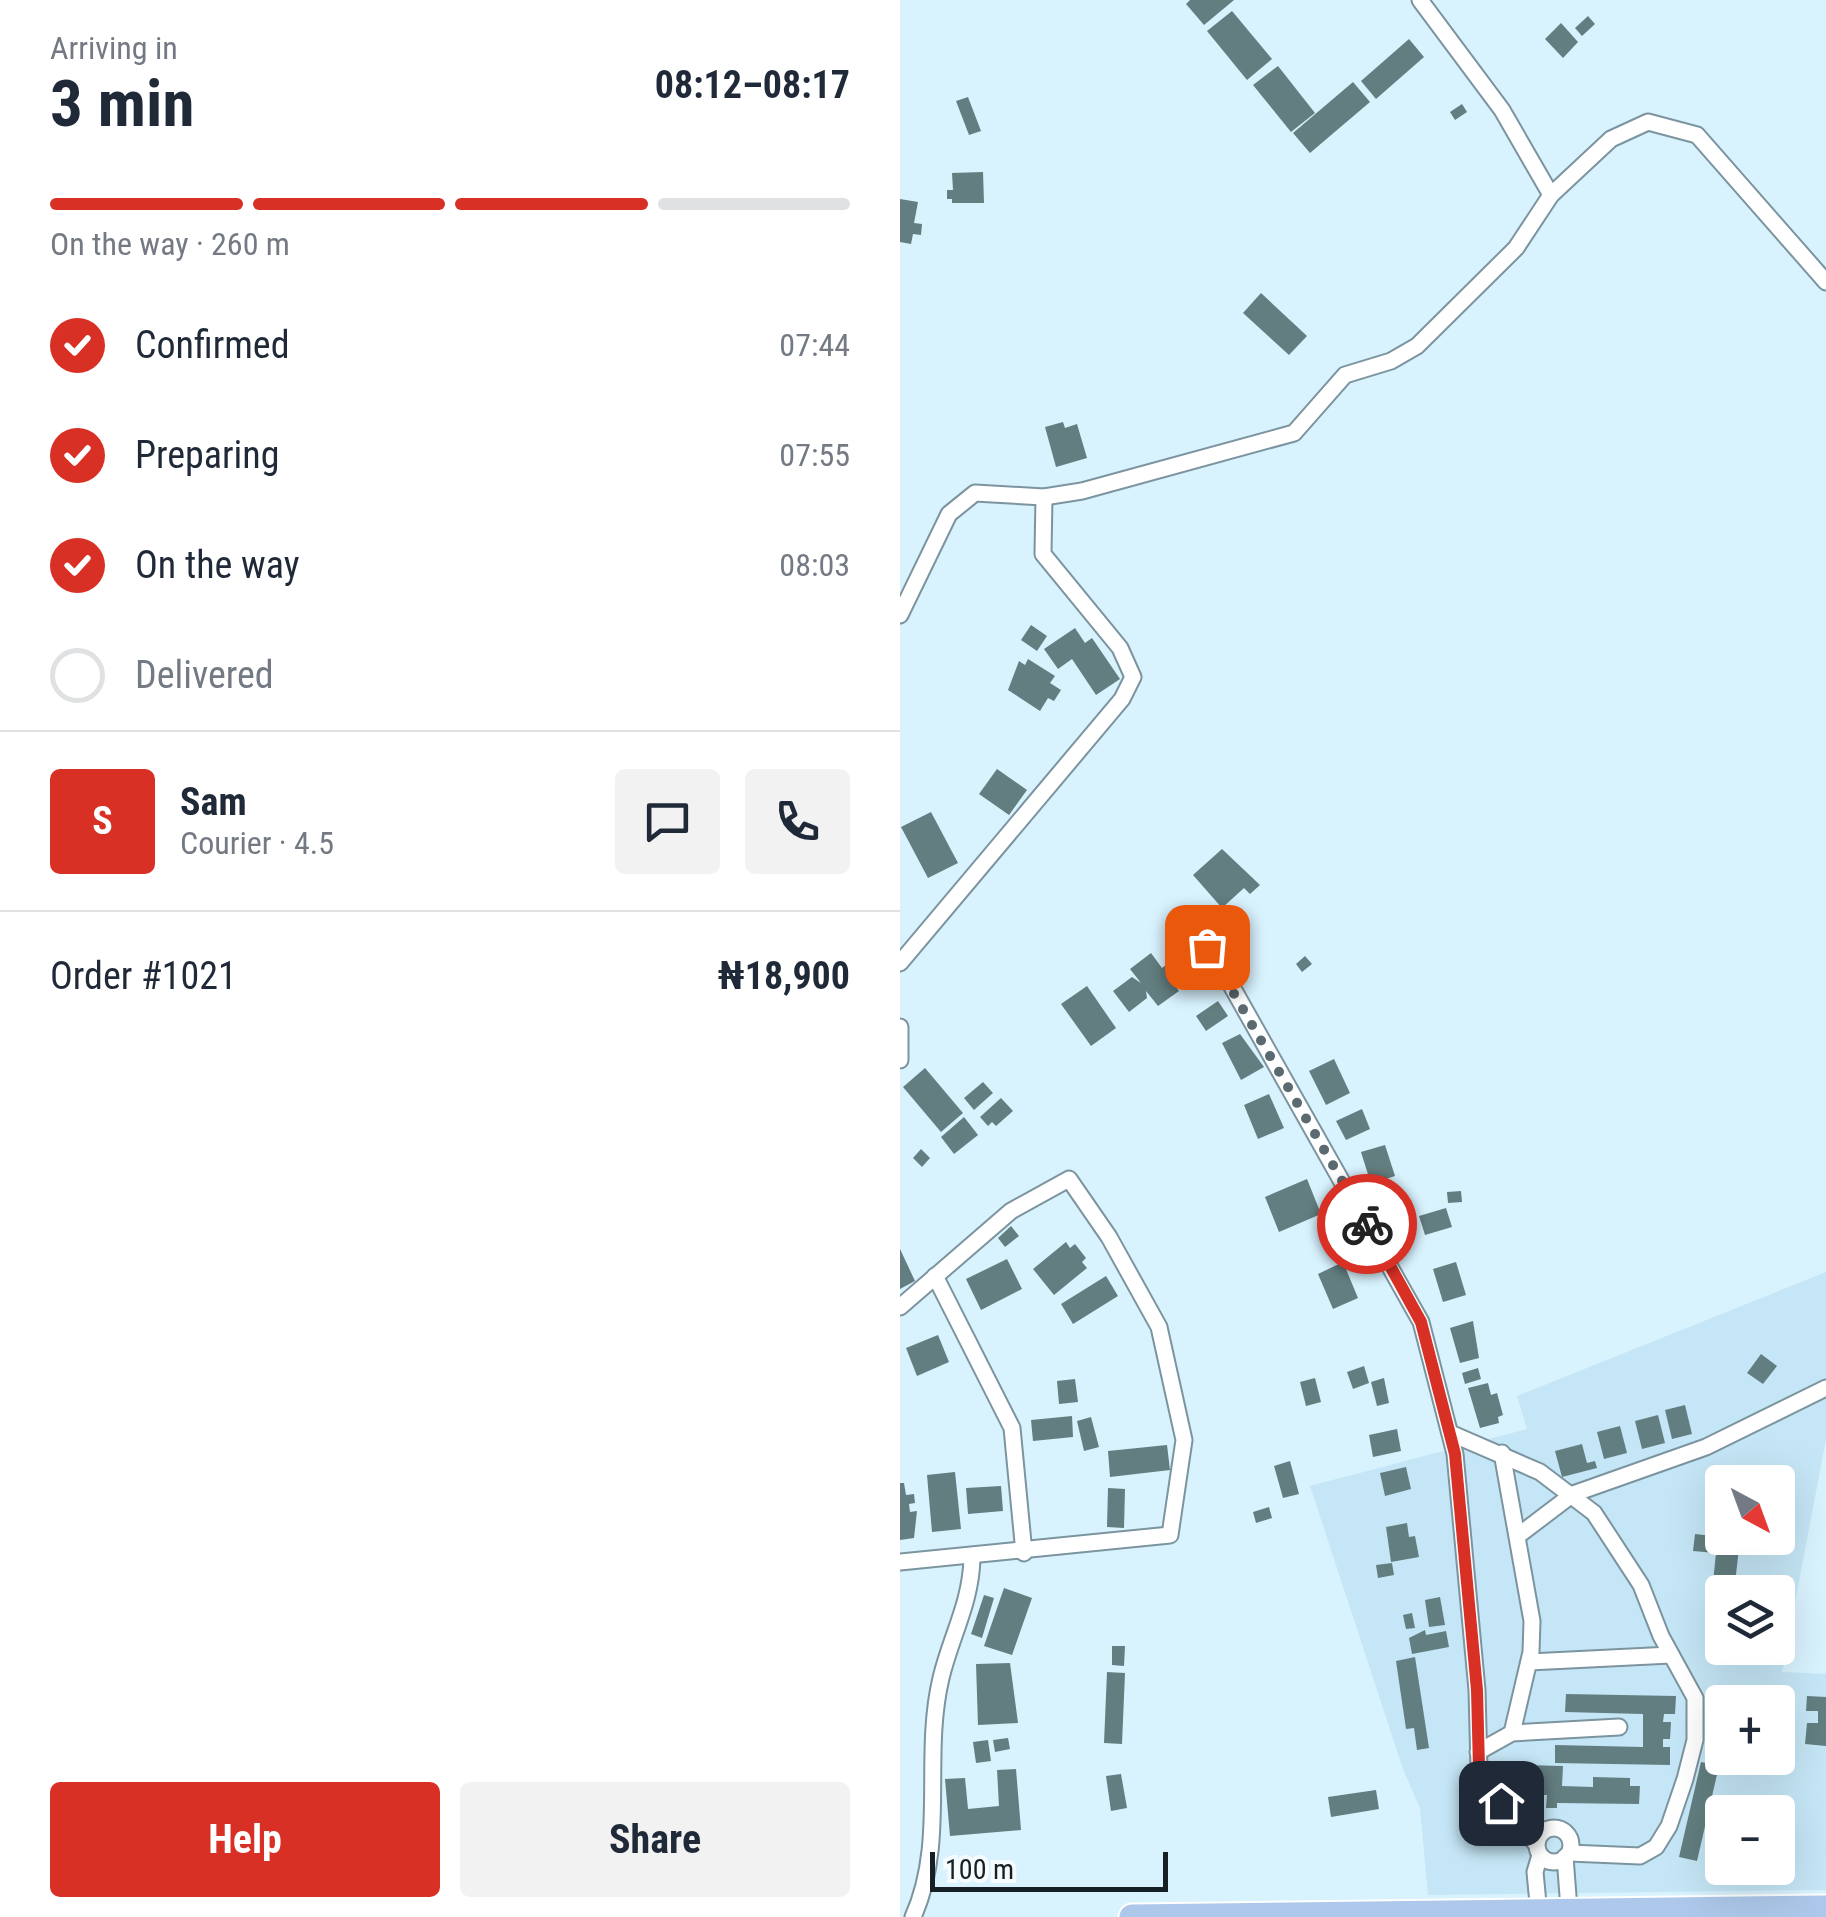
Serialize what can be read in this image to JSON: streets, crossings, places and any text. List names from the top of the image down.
{
  "scale_bar": "100 m",
  "north": "bottom right",
  "page": {
    "heading": ["3 min", "Arriving in", "08:12–08:17"],
    "panel": [
      "Sam",
      "Courier · 4.5",
      "Order #1021",
      "₦18,900"
    ],
    "bar": "On the way · 260 m",
    "list": [
      ["Confirmed", "07:44"],
      ["Preparing", "07:55"],
      ["On the way", "08:03"],
      "Delivered"
    ],
    "round": "S",
    "map_buttons": ["+", "−"],
    "buttons": ["Help", "Share"],
    "scale": "100 m"
  }
}
